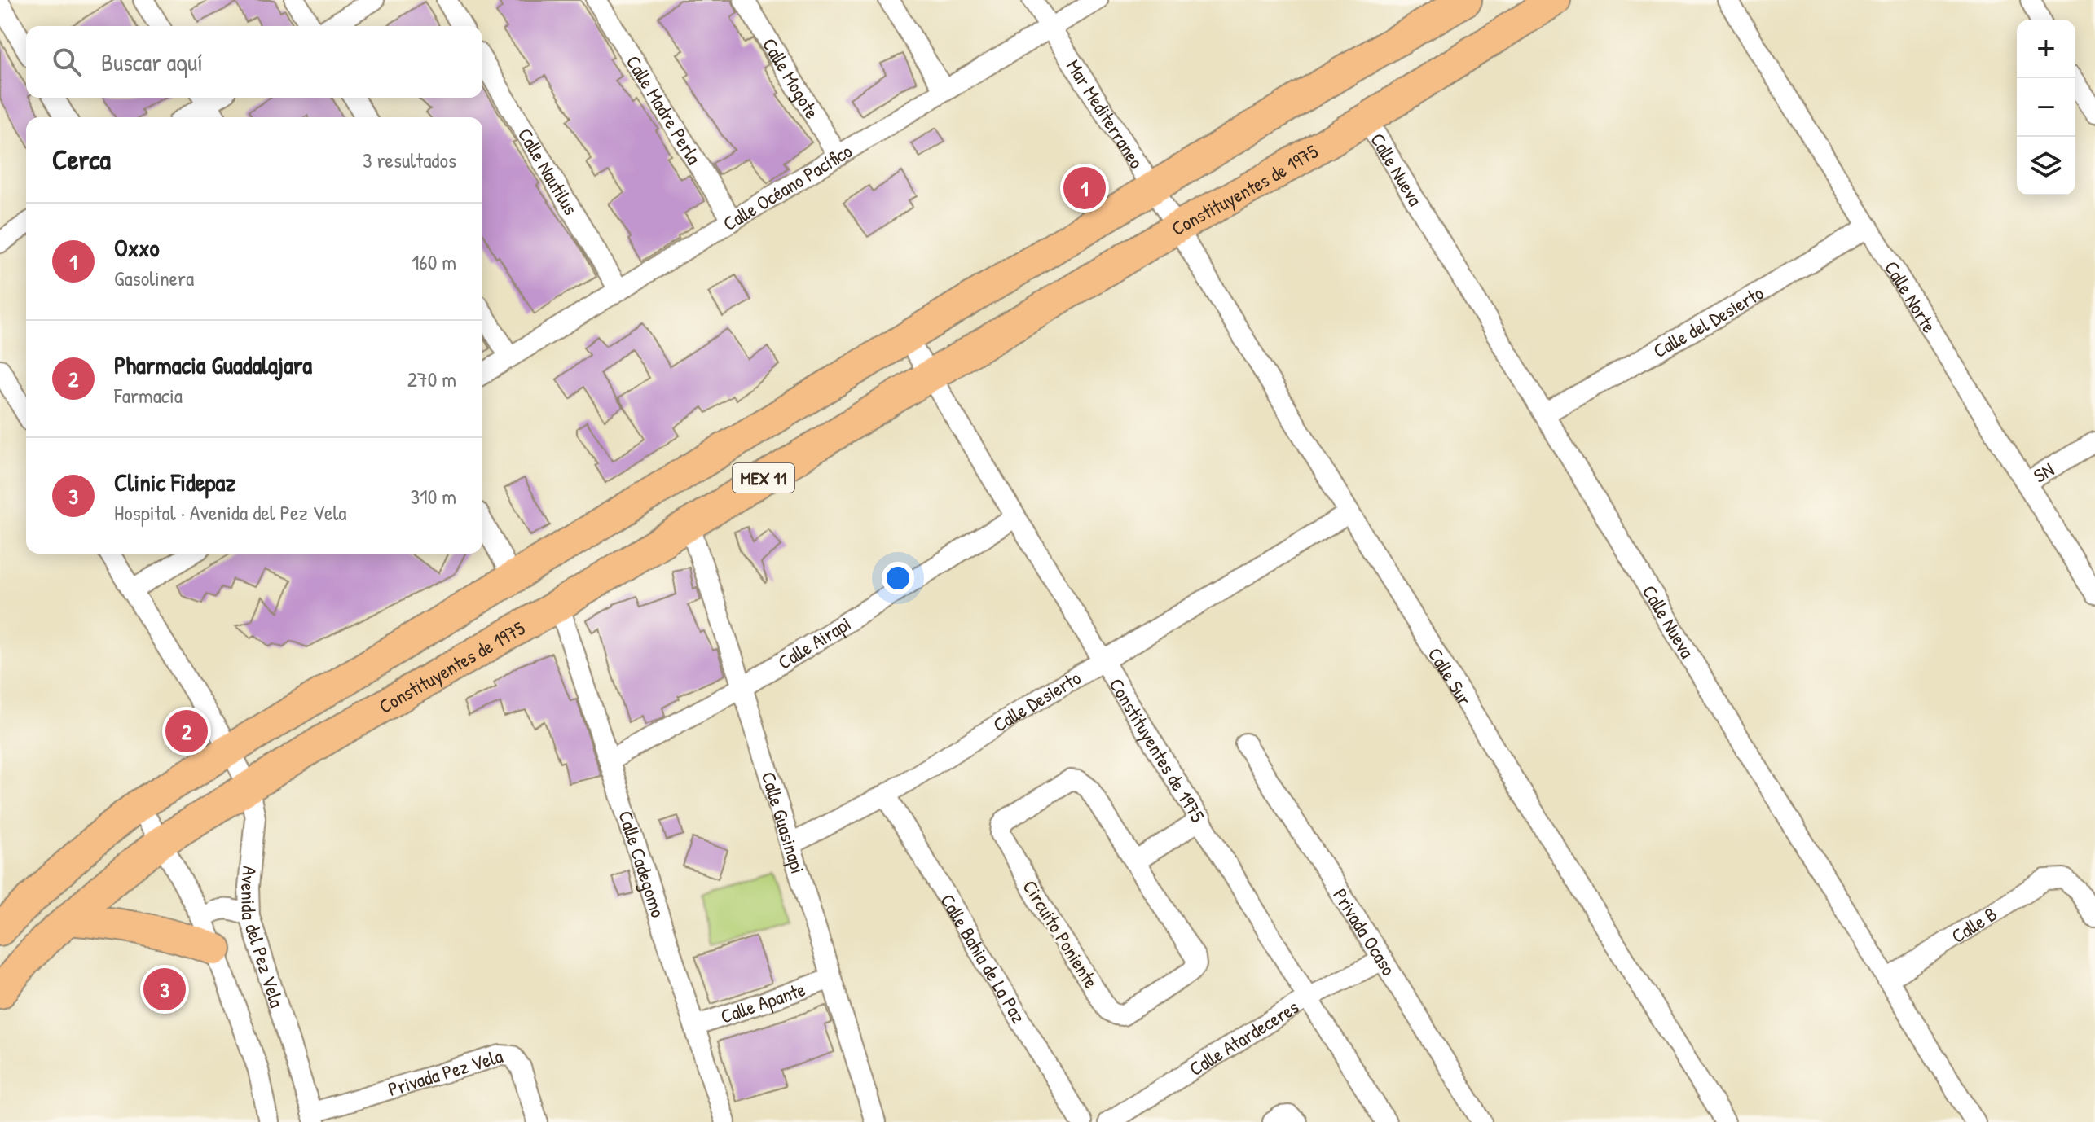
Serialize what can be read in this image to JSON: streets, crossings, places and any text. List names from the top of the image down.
{
  "streets": {
    "main road": ["Constituyentes de 1975", "MEX 11"],
    "street": [
      "Calle Mogote",
      "Calle Madre Perla",
      "Mar Mediterraneo",
      "Calle Nueva",
      "Calle Nautilus",
      "Calle Océano Pacífico",
      "Calle Norte",
      "Calle del Desierto",
      "SN",
      "Calle Airapi",
      "Calle Sur",
      "Calle Desierto",
      "Calle Guasinapi",
      "Calle Cadegomo",
      "Calle B",
      "Privada Ocaso",
      "Circuito Poniente",
      "Avenida del Pez Vela",
      "Calle Bahia de La Paz",
      "Calle Apante",
      "Calle Atardeceres",
      "Privada Pez Vela"
    ]
  },
  "crossings": [
    ["Calle Mogote", "Calle Océano Pacífico"],
    ["Calle Madre Perla", "Calle Océano Pacífico"],
    ["Mar Mediterraneo", "Calle Océano Pacífico"],
    ["Mar Mediterraneo", "Constituyentes de 1975"],
    ["Mar Mediterraneo", "MEX 11"],
    ["Mar Mediterraneo", "Calle Sur"],
    ["Calle Nueva", "Constituyentes de 1975"],
    ["Calle Nueva", "Calle del Desierto"],
    ["Calle Nueva", "Calle B"],
    ["Calle Nautilus", "Calle Océano Pacífico"],
    ["Constituyentes de 1975", "MEX 11"],
    ["Constituyentes de 1975", "Calle Airapi"],
    ["Constituyentes de 1975", "Calle Sur"],
    ["Constituyentes de 1975", "Calle Desierto"],
    ["Constituyentes de 1975", "Calle Guasinapi"],
    ["Constituyentes de 1975", "Calle Cadegomo"],
    ["Constituyentes de 1975", "Avenida del Pez Vela"],
    ["Constituyentes de 1975", "Calle Atardeceres"],
    ["Calle Norte", "Calle del Desierto"],
    ["Calle Norte", "SN"],
    ["MEX 11", "Avenida del Pez Vela"],
    ["Calle Airapi", "Calle Guasinapi"],
    ["Calle Airapi", "Calle Cadegomo"],
    ["Calle Sur", "Calle Desierto"],
    ["Calle Desierto", "Calle Guasinapi"],
    ["Calle Desierto", "Calle Bahia de La Paz"],
    ["Calle Guasinapi", "Calle Apante"],
    ["Calle Cadegomo", "Calle Apante"],
    ["Privada Ocaso", "Calle Atardeceres"],
    ["Avenida del Pez Vela", "Privada Pez Vela"]
  ],
  "page": {
    "map_buttons": ["+", "−"],
    "search": "Buscar aquí",
    "heading": ["Cerca", "3 resultados"],
    "pins": ["1", "2", "3"],
    "list": [
      {
        "mark": "1",
        "name": "Oxxo",
        "note": "Gasolinera",
        "value": "160 m"
      },
      {
        "mark": "2",
        "name": "Pharmacia Guadalajara",
        "note": "Farmacia",
        "value": "270 m"
      },
      {
        "mark": "3",
        "name": "Clinic Fidepaz",
        "note": "Hospital · Avenida del Pez Vela",
        "value": "310 m"
      }
    ]
  }
}
